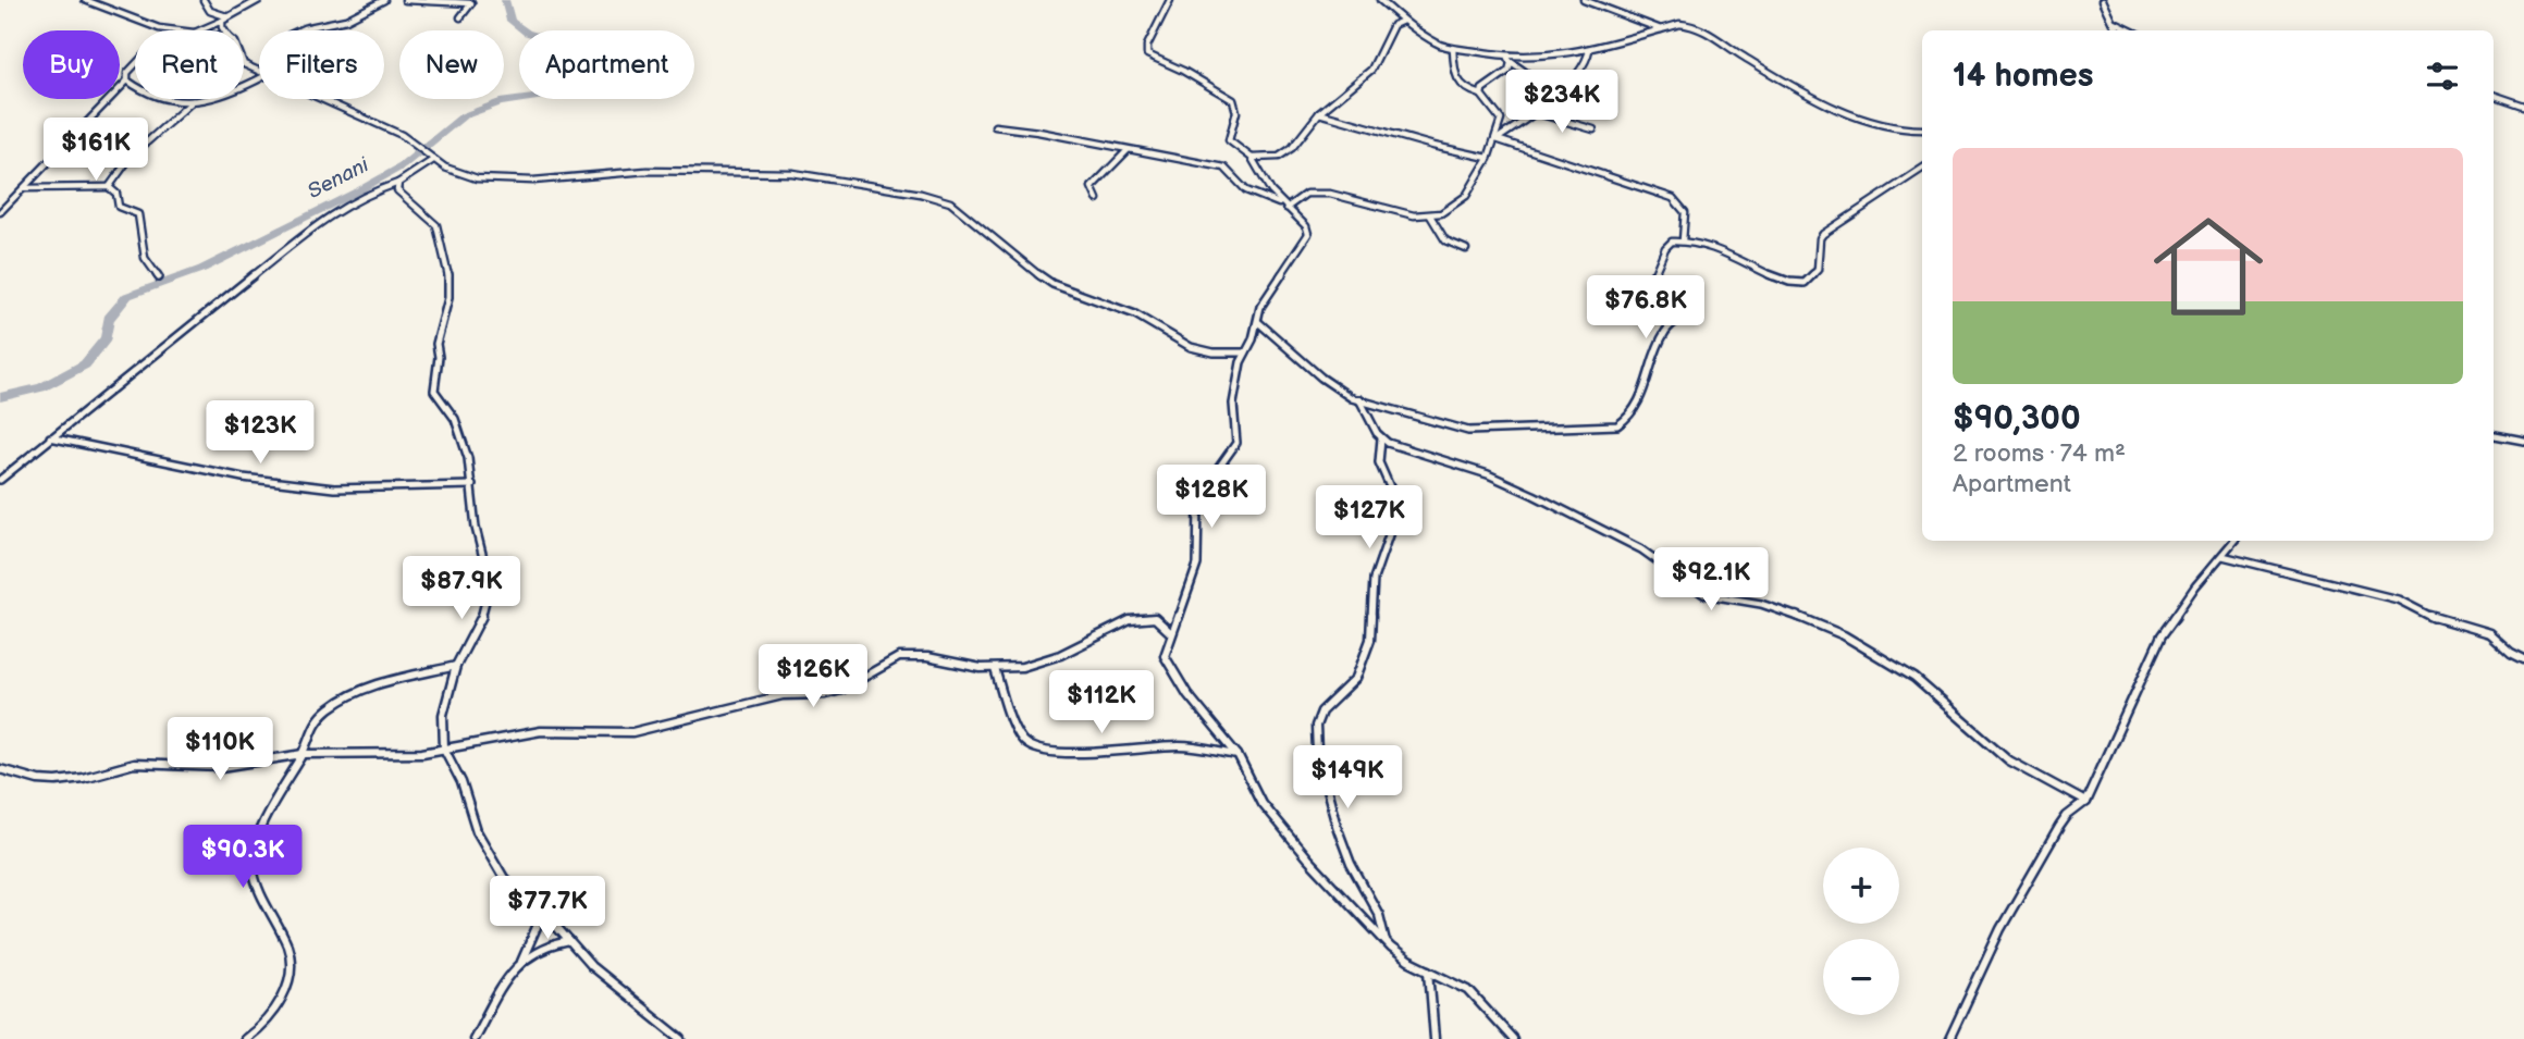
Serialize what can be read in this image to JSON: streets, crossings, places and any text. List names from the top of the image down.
{
  "water": ["Senani"],
  "page": {
    "chip": [
      "Buy",
      "Rent",
      "Filters",
      "New",
      "Apartment"
    ],
    "heading": "14 homes",
    "price": [
      "$234K",
      "$161K",
      "$76.8K",
      "$123K",
      "$128K",
      "$127K",
      "$92.1K",
      "$87.9K",
      "$126K",
      "$112K",
      "$110K",
      "$149K",
      "$90.3K",
      "$77.7K"
    ],
    "list": [
      {
        "name": "$90,300",
        "note": "2 rooms · 74 m² · Apartment"
      }
    ],
    "map_buttons": ["+", "−"]
  }
}
